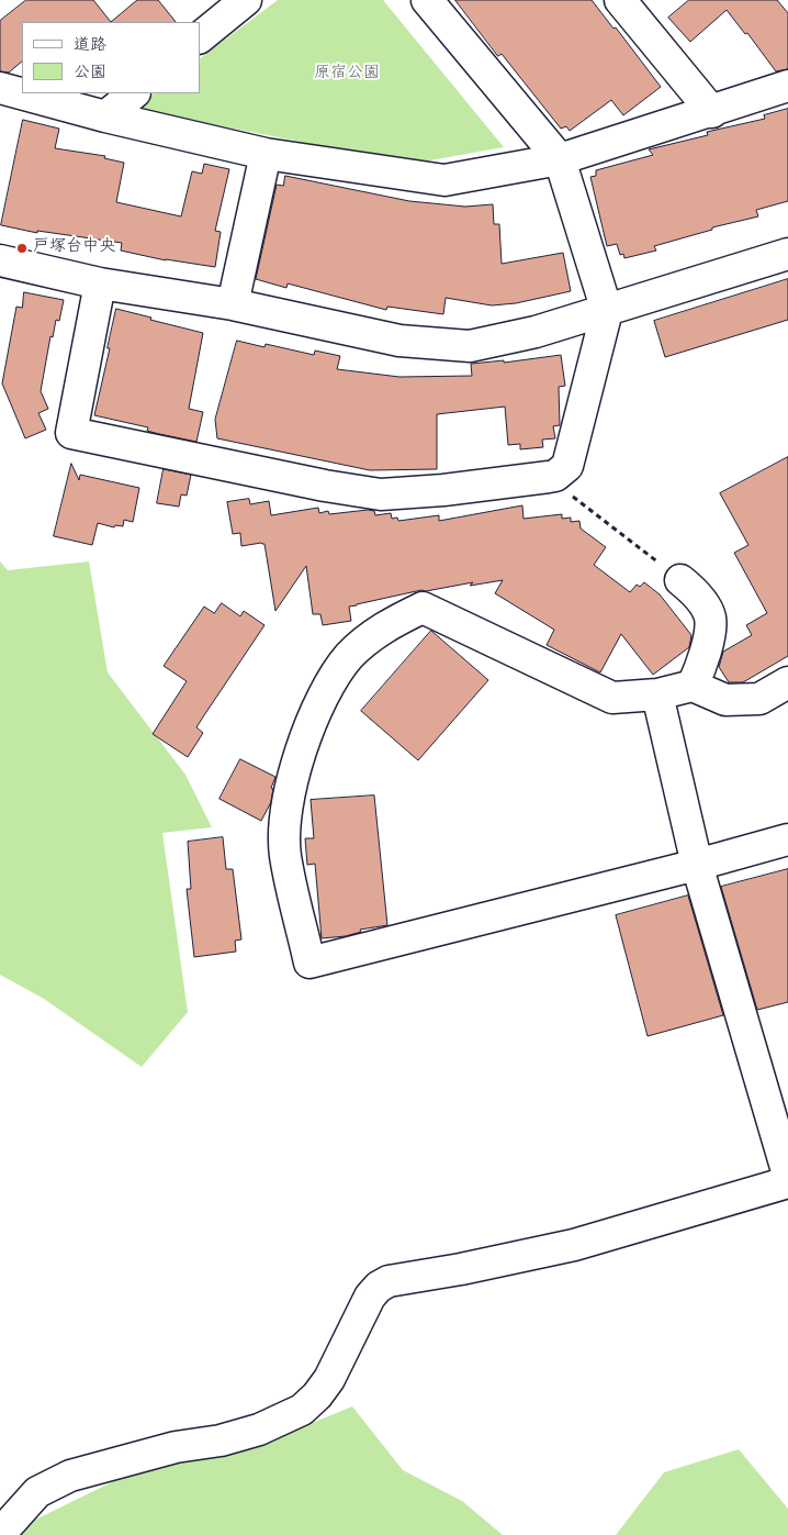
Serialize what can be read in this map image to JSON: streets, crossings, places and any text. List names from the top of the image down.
{
  "parks": ["原宿公園"],
  "places": ["戸塚台中央"],
  "legend": ["道路", "公園"]
}
